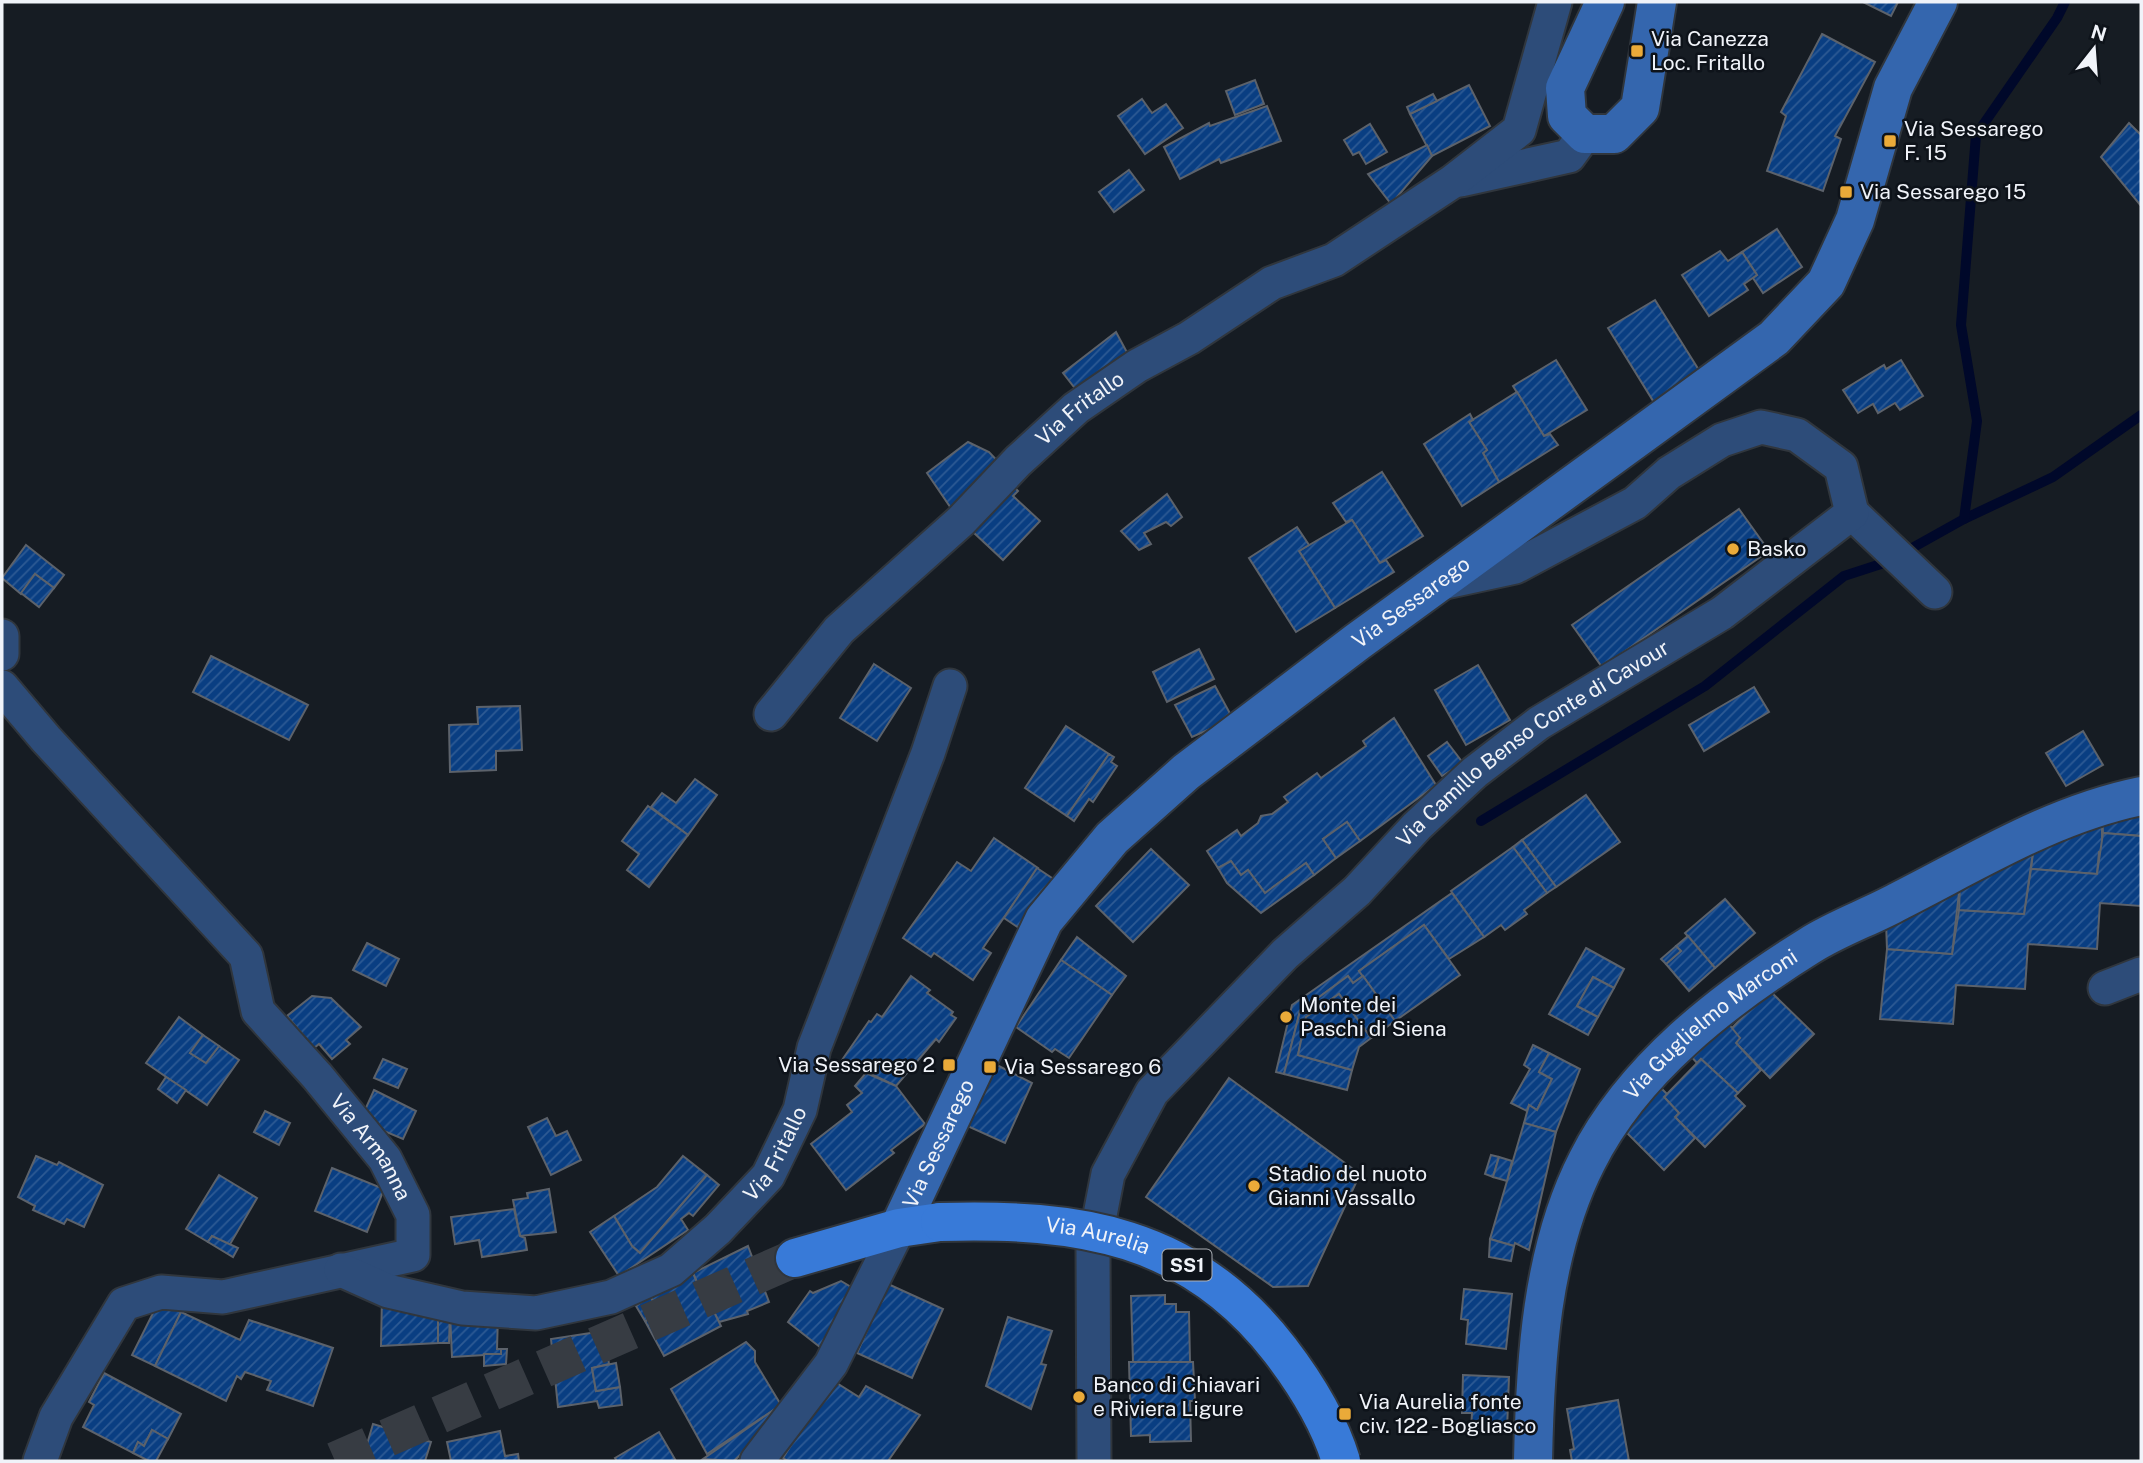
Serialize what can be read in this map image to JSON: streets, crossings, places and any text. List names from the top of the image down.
{
  "streets": {
    "main road": ["Via Aurelia", "SS1"],
    "street": [
      "Via Fritallo",
      "Via Sessarego",
      "Via Camillo Benso Conte di Cavour",
      "Via Guglielmo Marconi",
      "Via Armanna"
    ]
  },
  "crossings": [
    ["Via Fritallo", "Via Armanna"],
    ["Via Sessarego", "Via Aurelia"]
  ],
  "places": {
    "transit": [
      "Via Canezza Loc. Fritallo",
      "Via Sessarego F. 15",
      "Via Sessarego 15",
      "Via Sessarego 2",
      "Via Sessarego 6",
      "Via Aurelia fonte civ. 122 - Bogliasco"
    ],
    "other": [
      "Basko",
      "Monte dei Paschi di Siena",
      "Stadio del nuoto Gianni Vassallo",
      "Banco di Chiavari e Riviera Ligure"
    ]
  },
  "north": "top"
}
